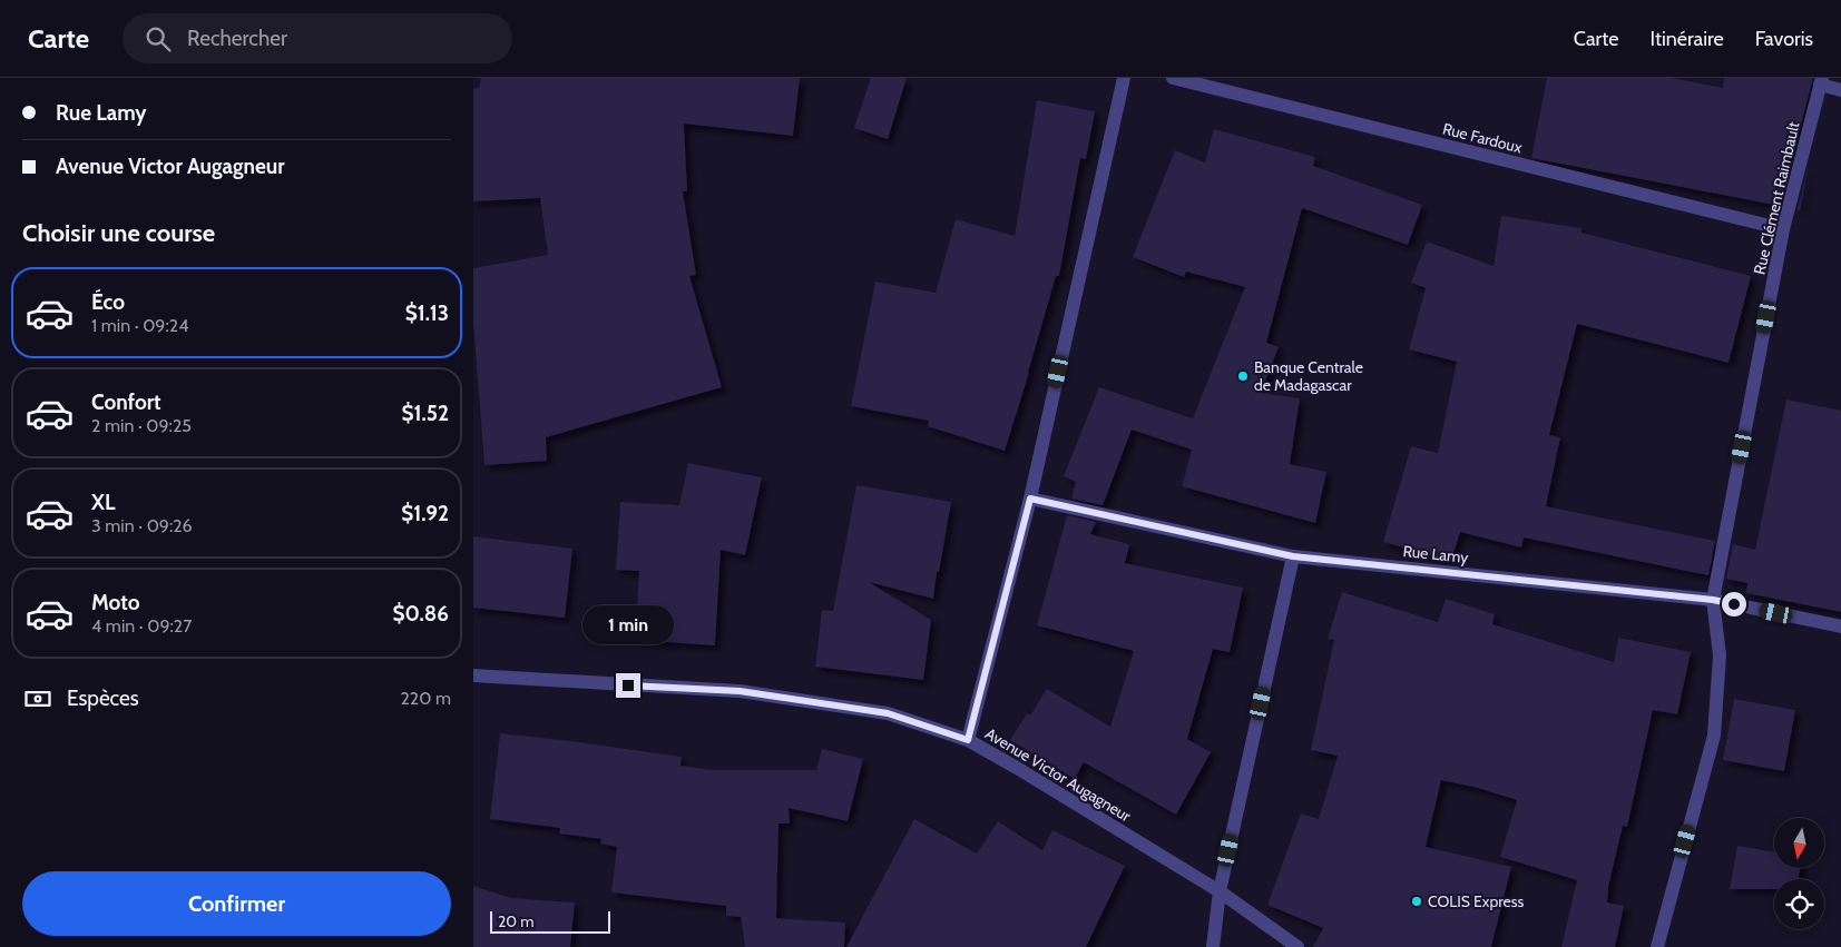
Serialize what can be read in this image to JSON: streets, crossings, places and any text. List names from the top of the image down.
{
  "streets": {
    "street": [
      "Rue Fardoux",
      "Rue Clément Raimbault",
      "Rue Lamy",
      "Avenue Victor Augagneur"
    ]
  },
  "crossings": [
    ["Rue Fardoux", "Rue Clément Raimbault"],
    ["Rue Clément Raimbault", "Rue Lamy"]
  ],
  "places": ["Banque Centrale de Madagascar", "COLIS Express"],
  "scale_bar": "20 m",
  "north": "bottom",
  "page": {
    "header": "Carte",
    "search": "Rechercher",
    "nav": ["Carte", "Itinéraire", "Favoris"],
    "banner": ["Rue Lamy", "Avenue Victor Augagneur"],
    "heading": "Choisir une course",
    "list": [
      {
        "name": "Éco",
        "note": "1 min · 09:24",
        "value": "$1.13"
      },
      {
        "name": "Confort",
        "note": "2 min · 09:25",
        "value": "$1.52"
      },
      {
        "name": "XL",
        "note": "3 min · 09:26",
        "value": "$1.92"
      },
      {
        "name": "Moto",
        "note": "4 min · 09:27",
        "value": "$0.86"
      }
    ],
    "bubble": "1 min",
    "pay": ["Espèces", "220 m"],
    "buttons": "Confirmer",
    "scale": "20 m"
  }
}
